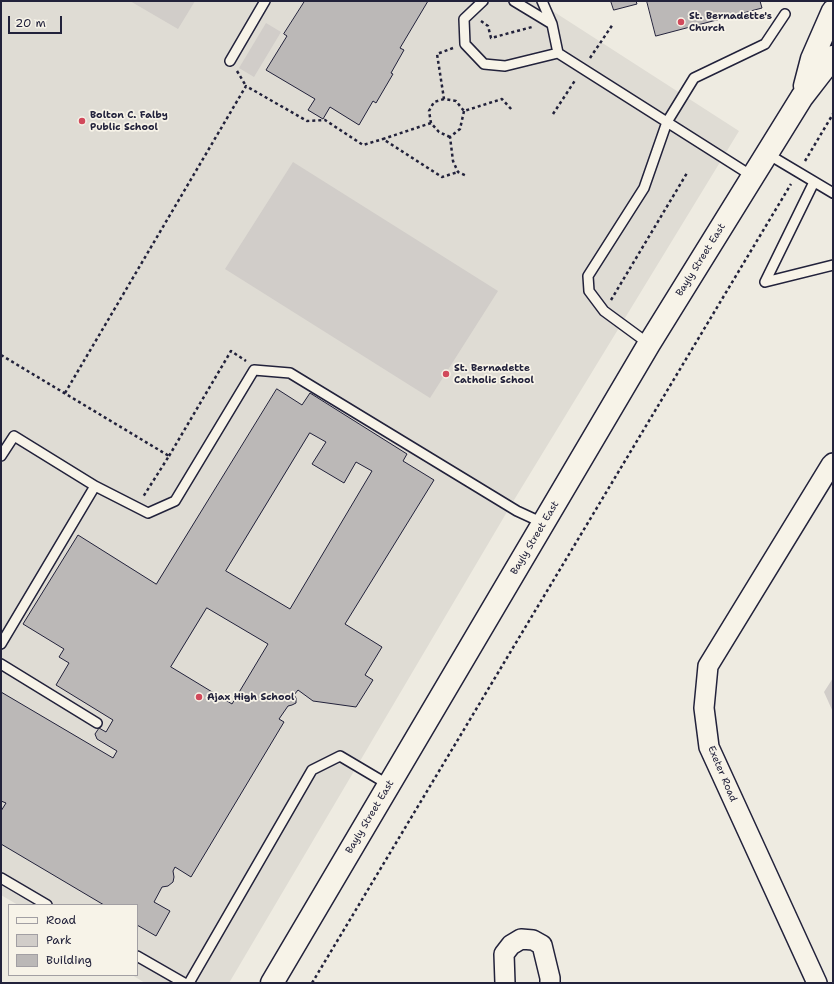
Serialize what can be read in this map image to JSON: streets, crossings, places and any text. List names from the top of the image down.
{
  "streets": {
    "main road": ["Bayly Street East"],
    "street": ["Exeter Road"]
  },
  "places": [
    "St. Bernadette's Church",
    "Bolton C. Falby Public School",
    "St. Bernadette Catholic School",
    "Ajax High School"
  ],
  "legend": ["Road", "Park", "Building"],
  "scale_bar": "20 m"
}
